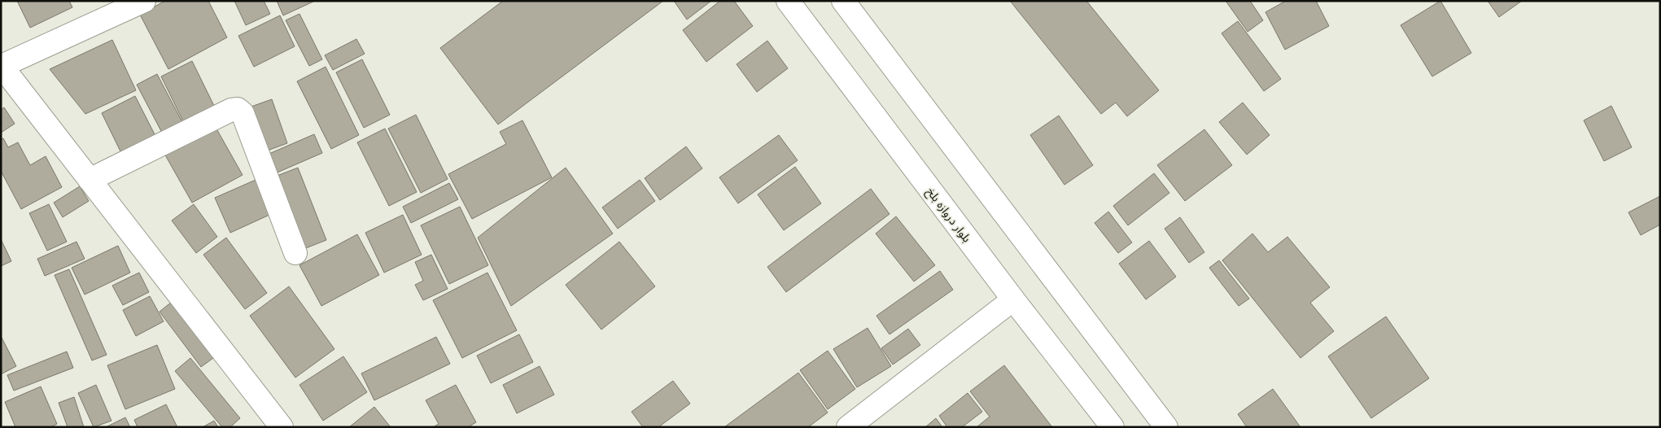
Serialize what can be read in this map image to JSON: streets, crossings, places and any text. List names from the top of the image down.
{
  "streets": {
    "street": ["بلوار دروازه بلخ"]
  }
}
